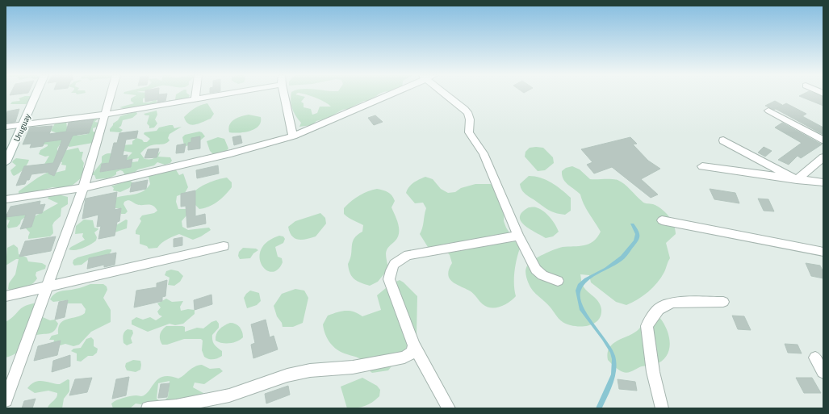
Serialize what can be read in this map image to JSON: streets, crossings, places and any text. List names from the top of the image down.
{
  "streets": {
    "street": ["Uruguay"]
  }
}
